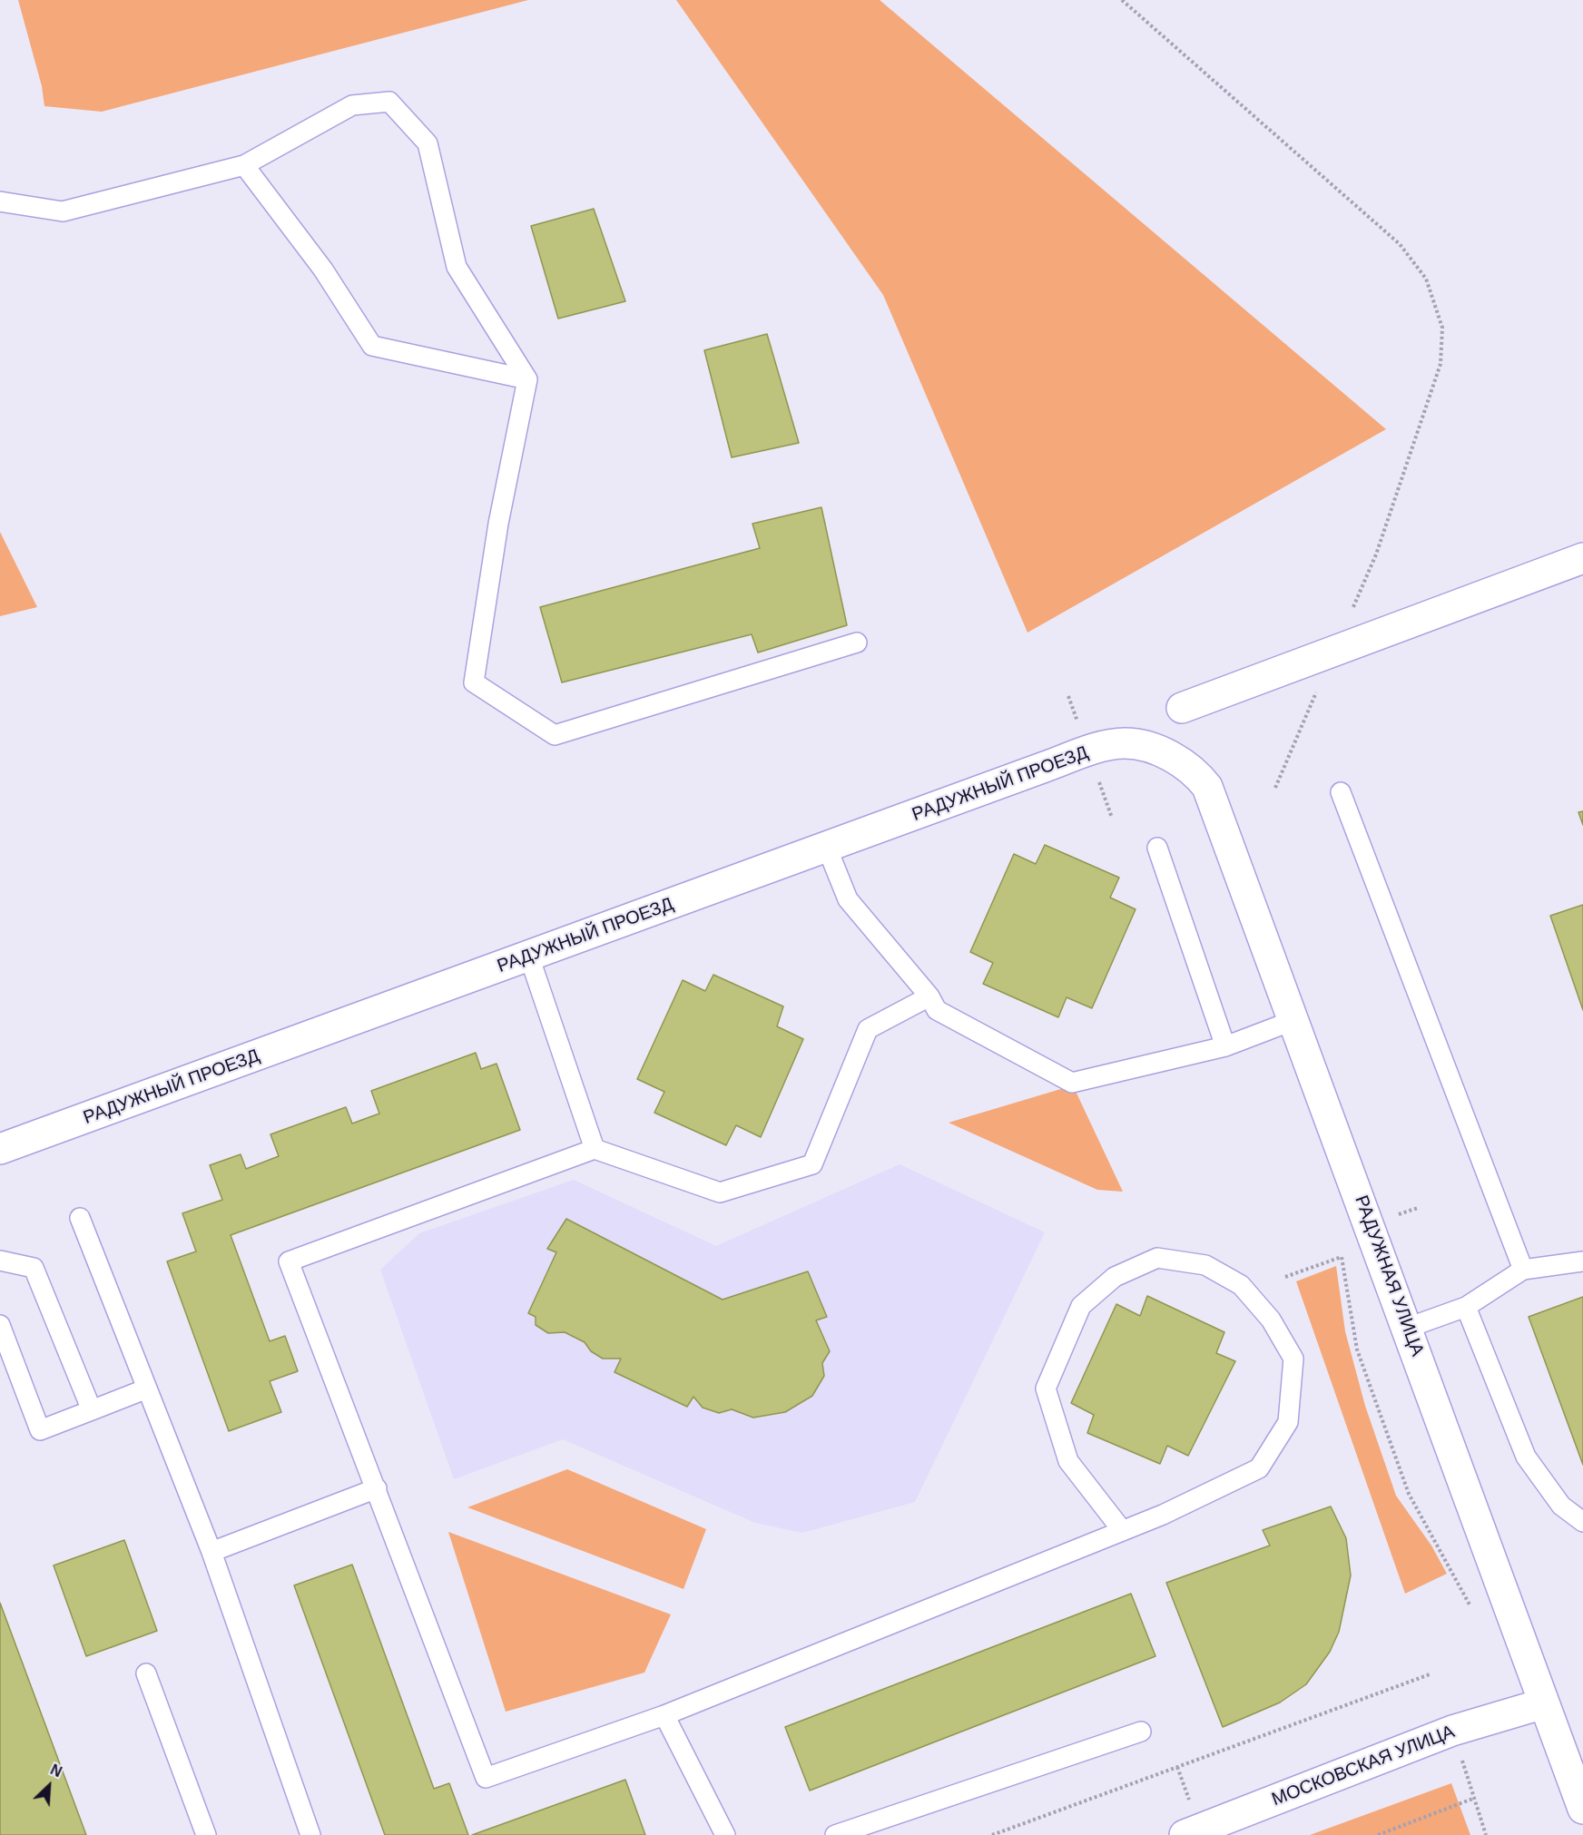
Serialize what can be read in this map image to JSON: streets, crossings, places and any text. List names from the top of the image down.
{
  "streets": {
    "street": ["РАДУЖНЫЙ ПРОЕЗД", "РАДУЖНАЯ УЛИЦА", "МОСКОВСКАЯ УЛИЦА"]
  },
  "crossings": [
    ["РАДУЖНЫЙ ПРОЕЗД", "РАДУЖНАЯ УЛИЦА"],
    ["РАДУЖНАЯ УЛИЦА", "МОСКОВСКАЯ УЛИЦА"]
  ],
  "north": "top right"
}
